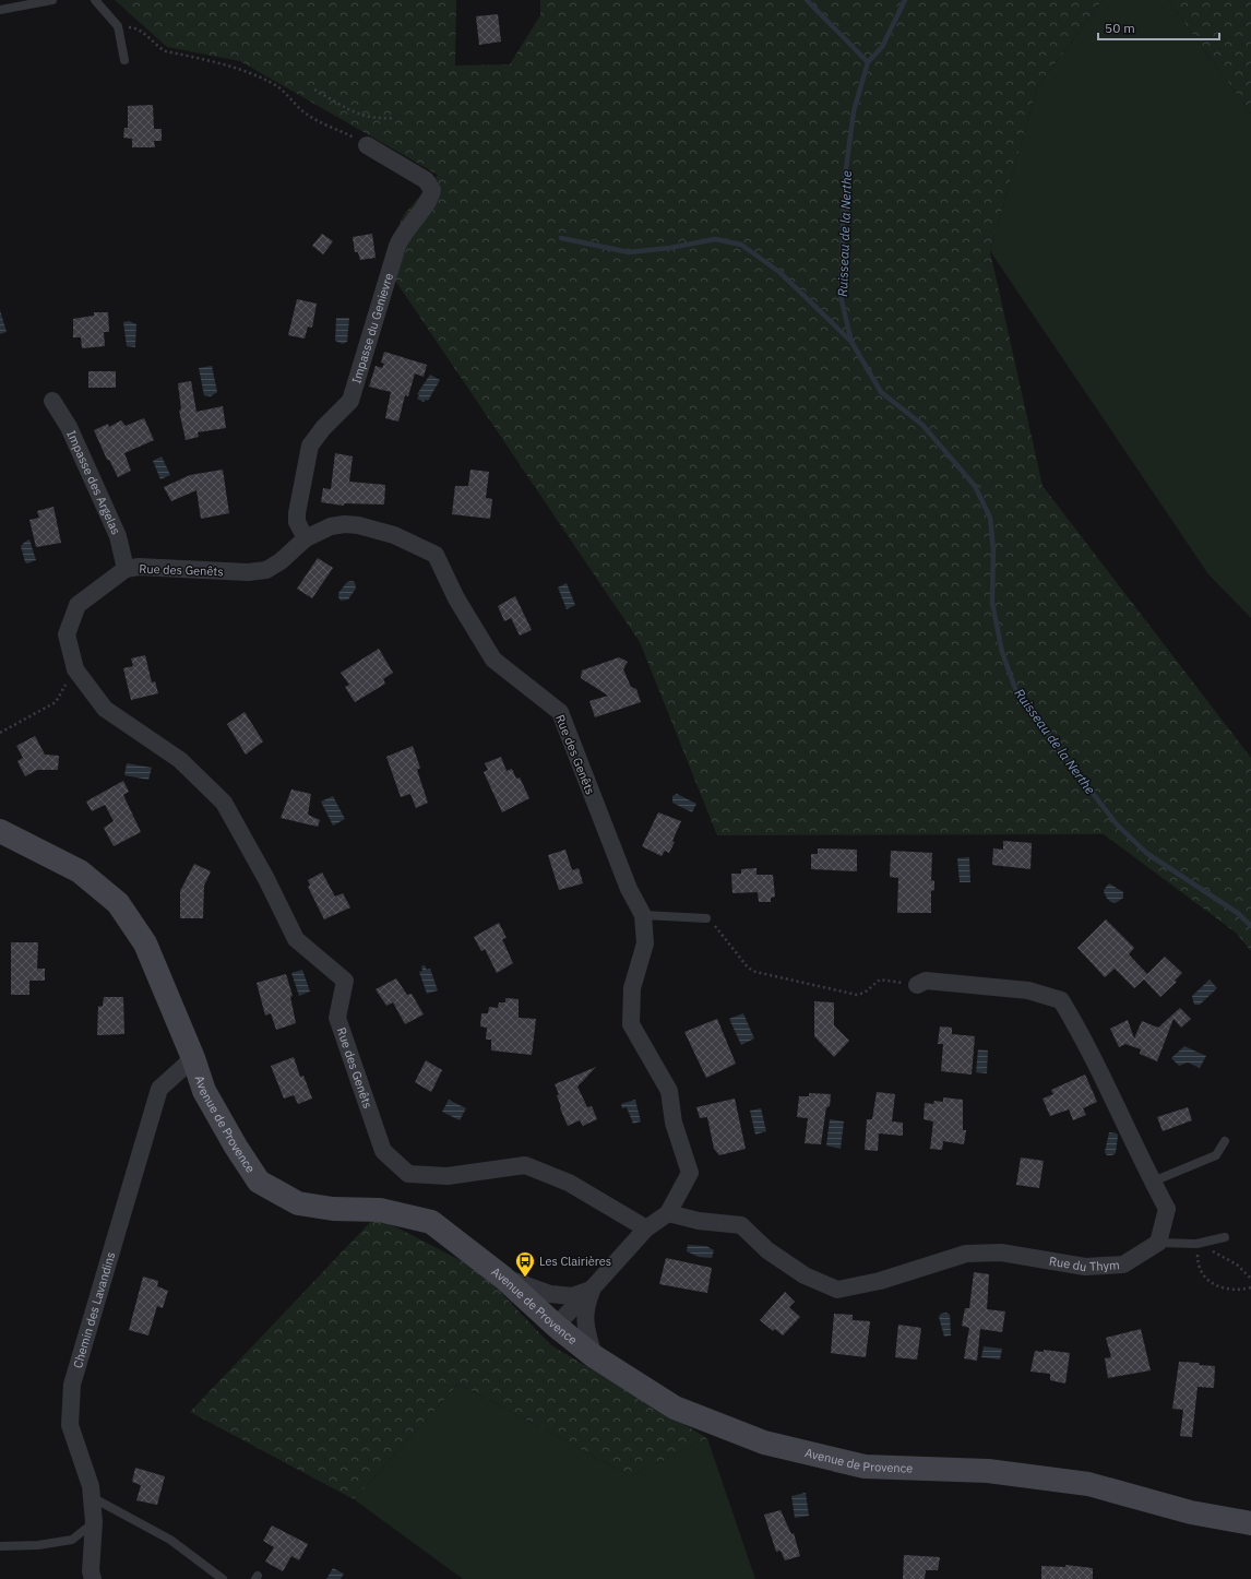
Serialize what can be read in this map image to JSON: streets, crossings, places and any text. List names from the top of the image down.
{
  "streets": {
    "street": [
      "Impasse du Genievre",
      "Impasse des Argelas",
      "Rue des Genêts",
      "Avenue de Provence",
      "Rue du Thym",
      "Chemin des Lavandins"
    ]
  },
  "crossings": [
    ["Impasse du Genievre", "Rue des Genêts"],
    ["Impasse des Argelas", "Rue des Genêts"],
    ["Rue des Genêts", "Avenue de Provence"],
    ["Rue des Genêts", "Rue du Thym"],
    ["Avenue de Provence", "Chemin des Lavandins"]
  ],
  "water": ["Ruisseau de la Nerthe"],
  "places": {
    "bus stop": ["Les Clairières"]
  },
  "scale_bar": "50 m"
}
